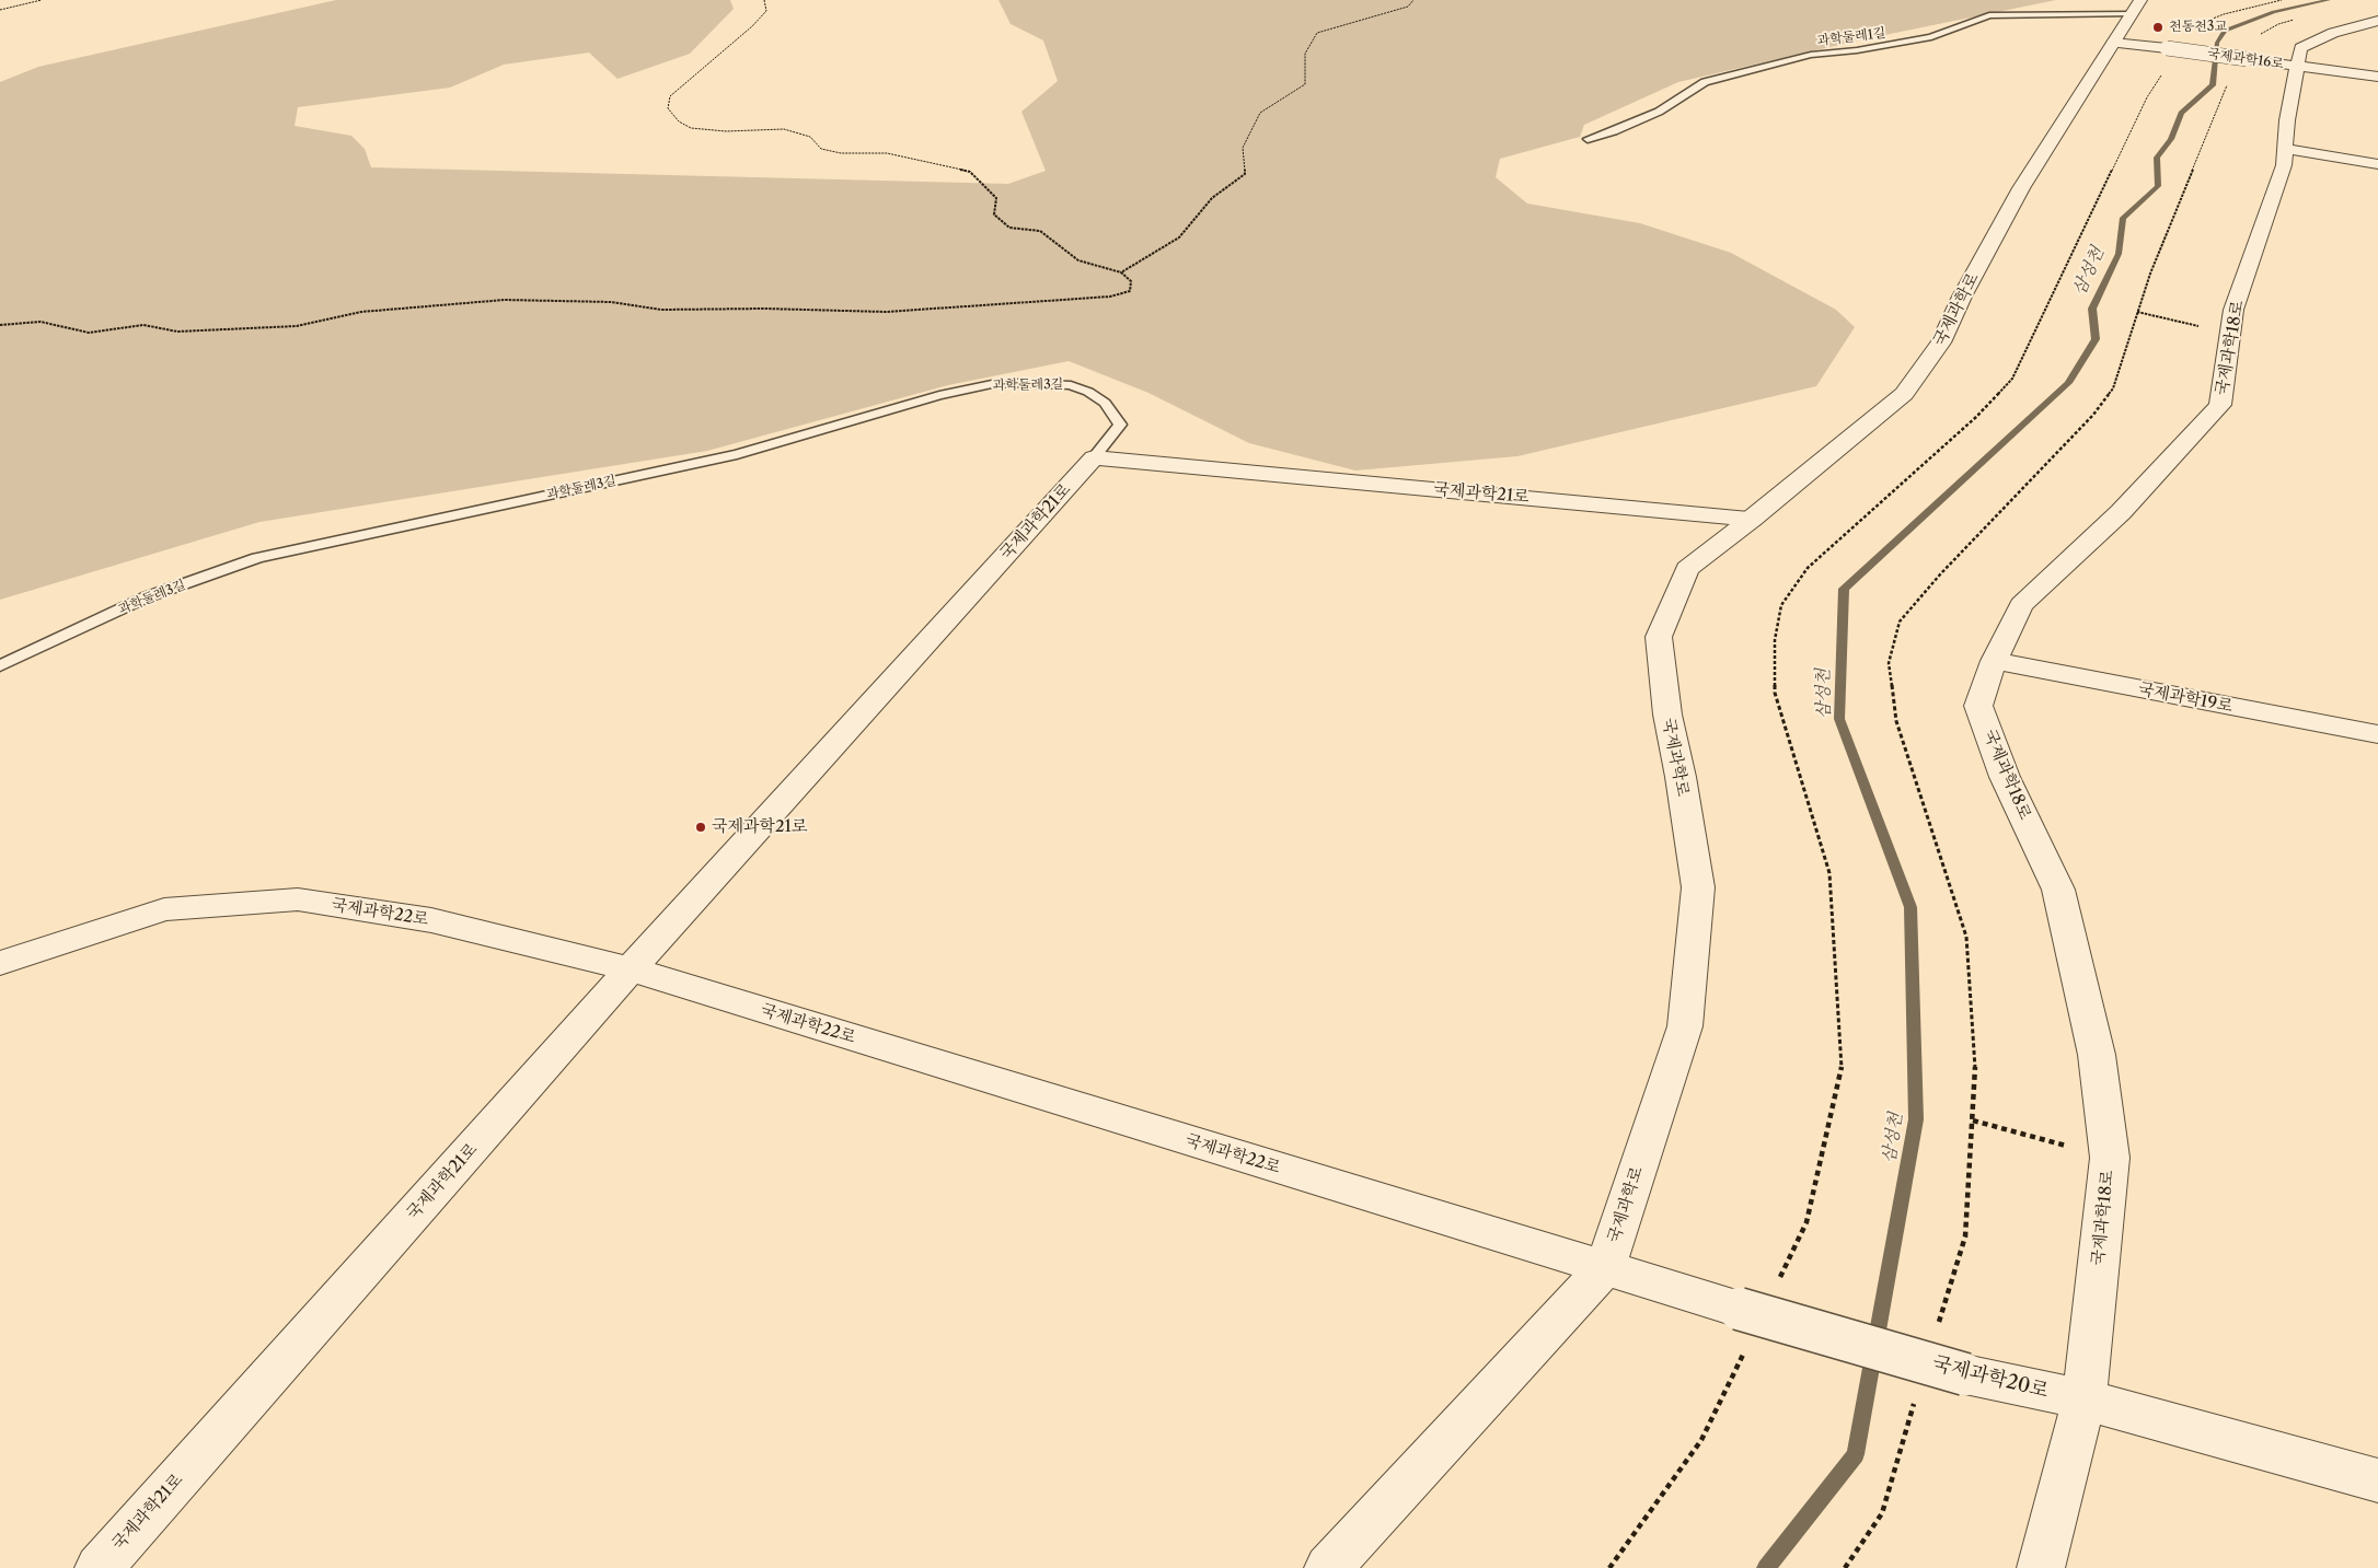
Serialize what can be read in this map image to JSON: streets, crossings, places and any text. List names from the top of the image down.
{
  "streets": {
    "street": [
      "국제과학16로",
      "국제과학로",
      "국제과학18로",
      "국제과학21로",
      "국제과학19로",
      "국제과학22로",
      "국제과학20로"
    ],
    "lane": ["과학둘레1길", "과학둘레3길"]
  },
  "crossings": [
    ["과학둘레1길", "국제과학로"],
    ["국제과학16로", "국제과학로"],
    ["국제과학16로", "국제과학18로"],
    ["국제과학로", "국제과학21로"],
    ["국제과학로", "국제과학22로"],
    ["국제과학로", "국제과학20로"],
    ["국제과학18로", "국제과학19로"],
    ["국제과학18로", "국제과학20로"],
    ["과학둘레3길", "국제과학21로"],
    ["국제과학21로", "국제과학22로"],
    ["국제과학22로", "국제과학20로"]
  ],
  "water": ["삼성천"],
  "places": ["천동천3교", "국제과학21로"]
}
